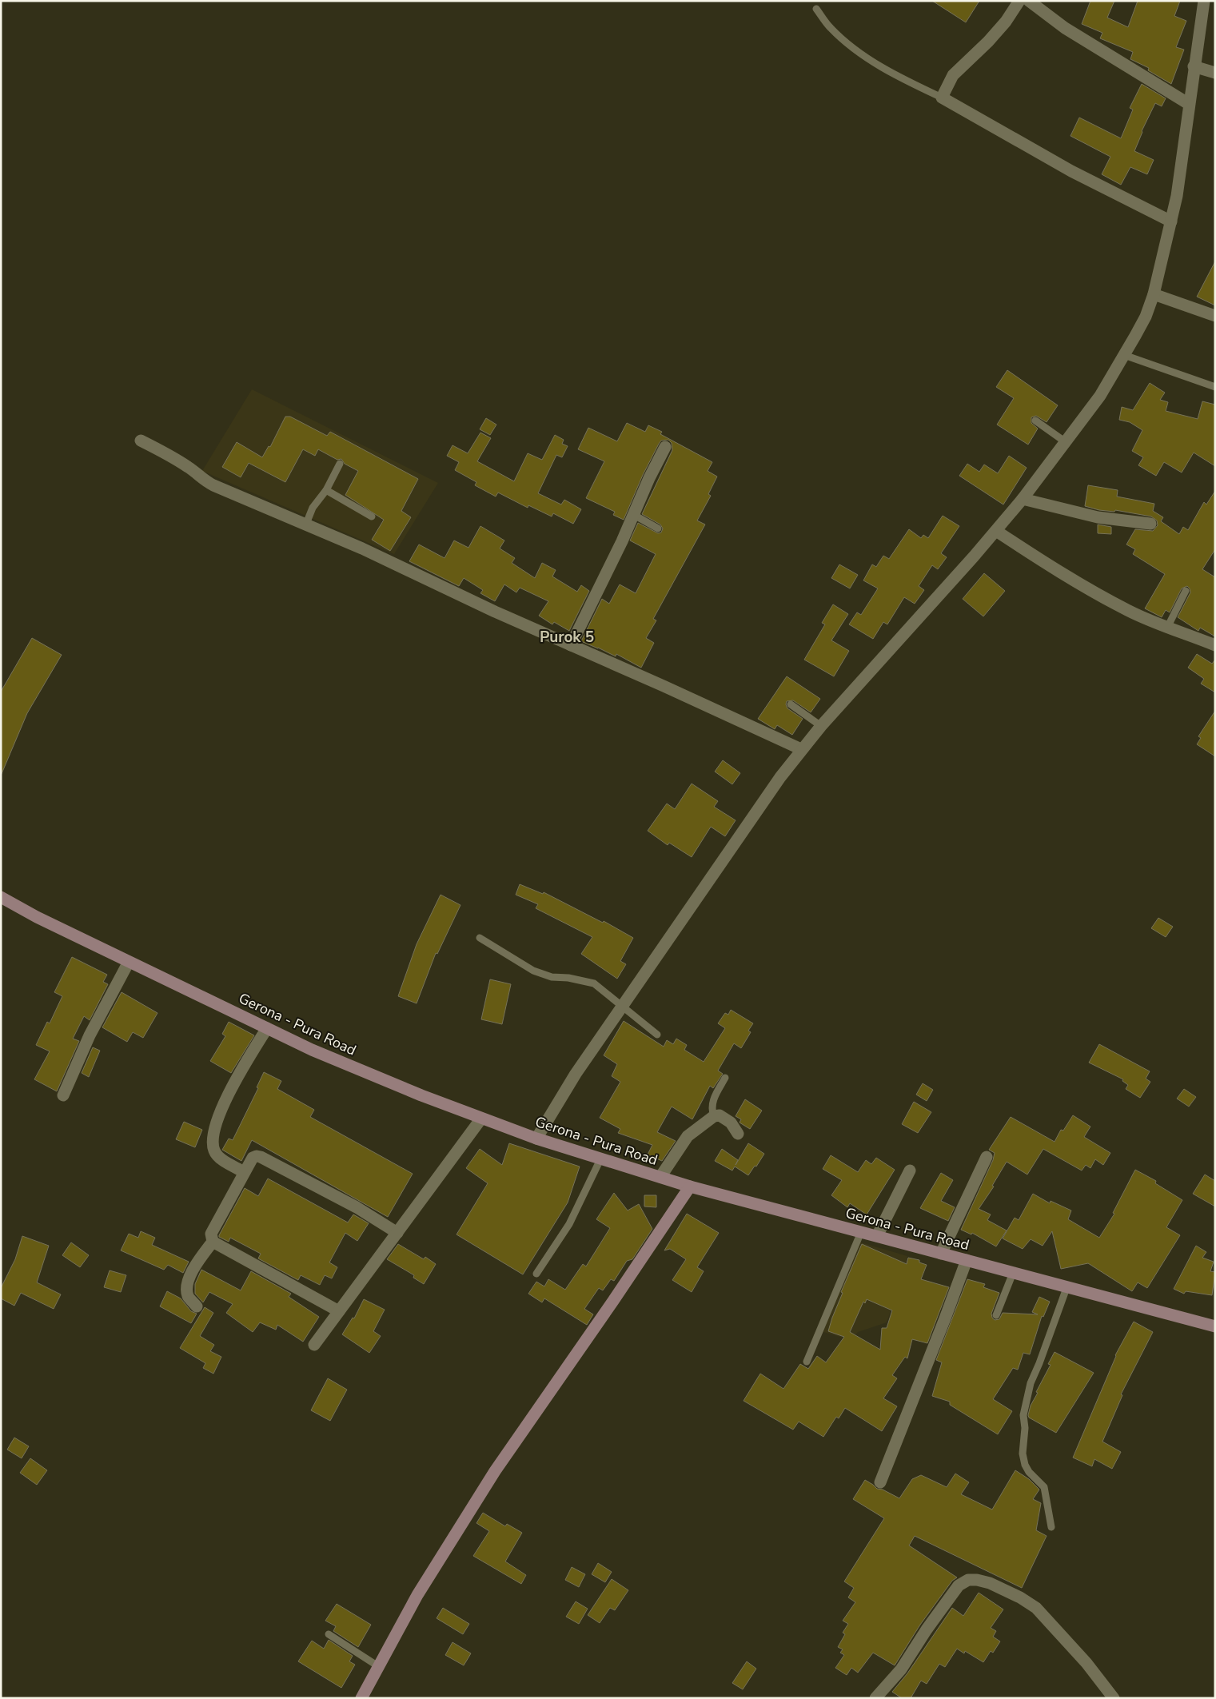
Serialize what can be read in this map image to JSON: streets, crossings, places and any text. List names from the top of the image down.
{
  "streets": {
    "main road": ["Gerona - Pura Road"]
  },
  "districts": ["Purok 5"]
}
